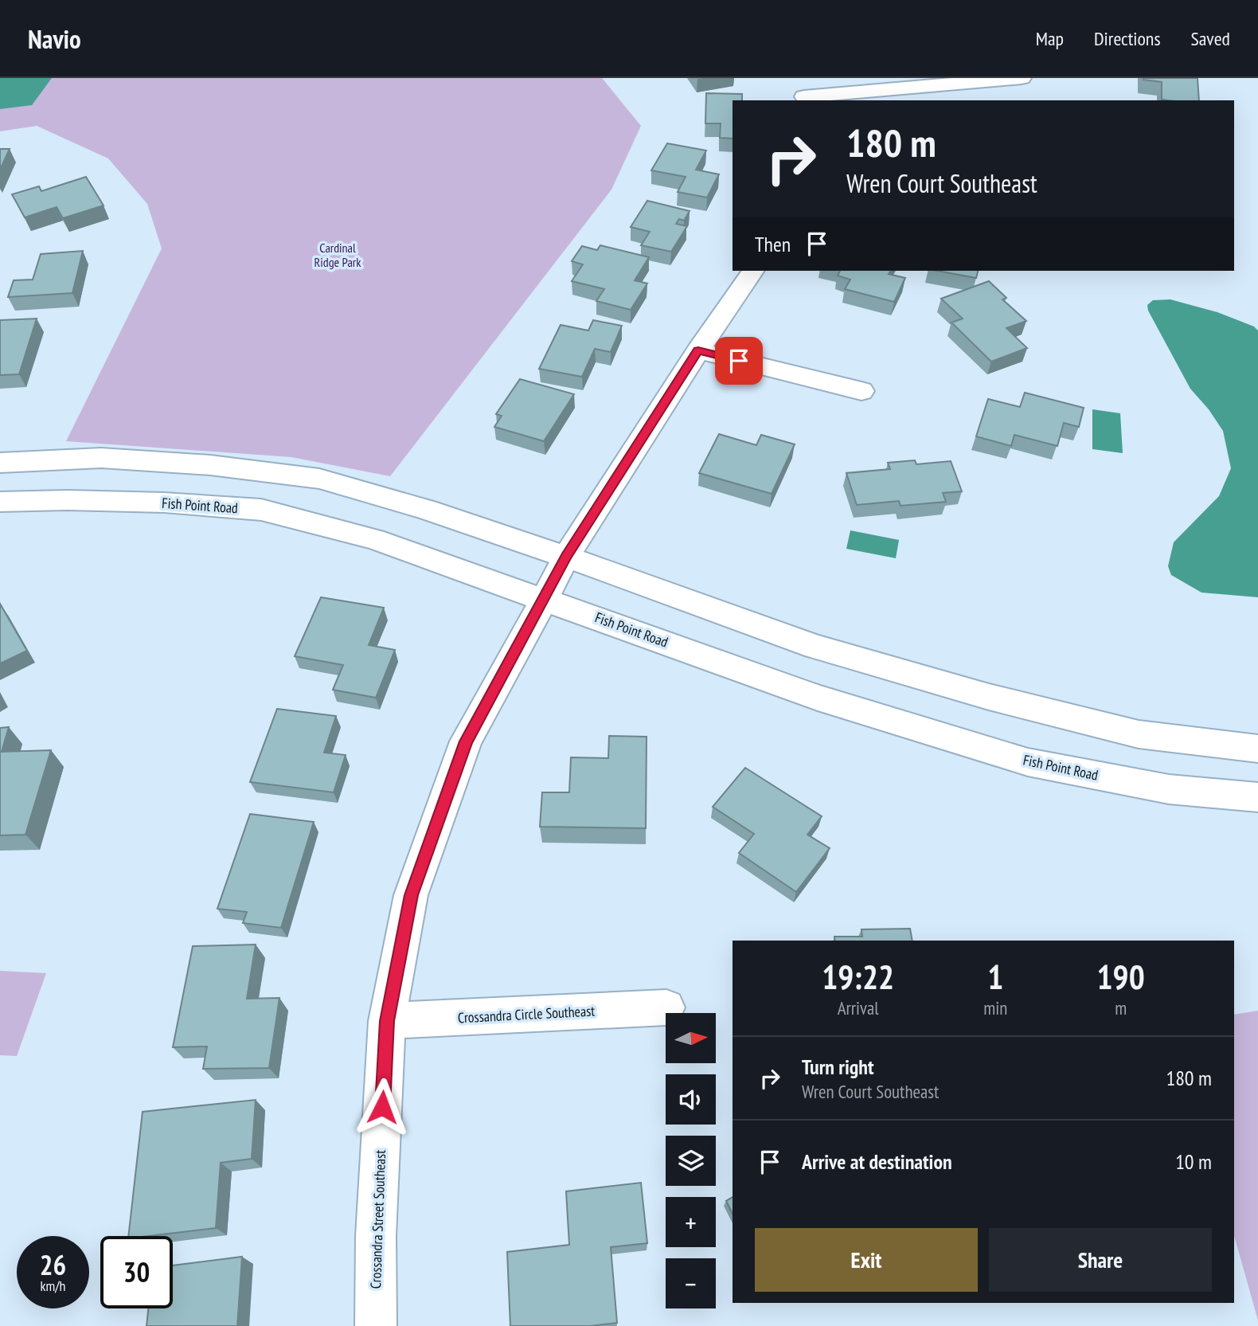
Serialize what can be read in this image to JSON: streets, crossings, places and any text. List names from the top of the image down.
{
  "streets": {
    "street": ["Fish Point Road", "Crossandra Circle Southeast", "Crossandra Street Southeast"]
  },
  "crossings": [
    ["Fish Point Road", "Crossandra Street Southeast"],
    ["Crossandra Circle Southeast", "Crossandra Street Southeast"]
  ],
  "parks": ["Cardinal Ridge Park"],
  "north": "right",
  "page": {
    "header": "Navio",
    "nav": ["Map", "Directions", "Saved"],
    "turn": ["180 m", "Wren Court Southeast"],
    "then": "Then",
    "eta": [
      "19:22",
      "Arrival",
      "1",
      "min",
      "190",
      "m"
    ],
    "map_buttons": ["+", "−"],
    "list": [
      {
        "name": "Turn right",
        "note": "Wren Court Southeast",
        "value": "180 m"
      },
      {
        "name": "Arrive at destination",
        "value": "10 m"
      }
    ],
    "buttons": ["Exit", "Share"],
    "speed": "26 km/h",
    "limit": "30"
  }
}
